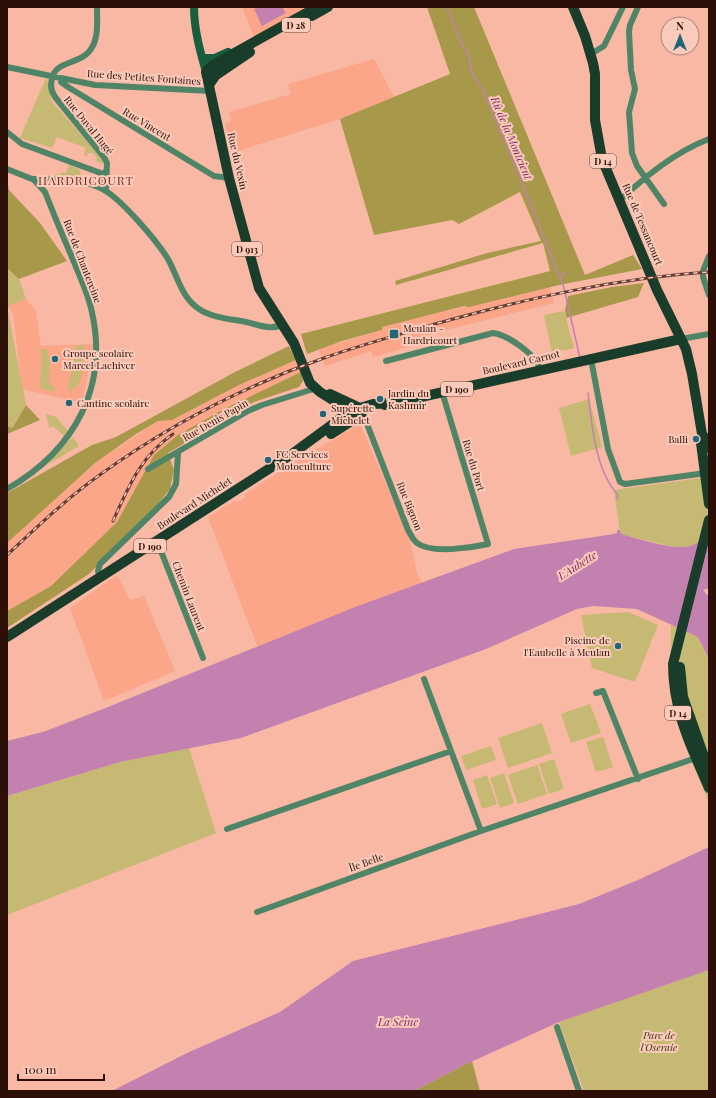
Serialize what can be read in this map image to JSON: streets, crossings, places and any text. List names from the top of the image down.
{
  "streets": {
    "main road": [
      "D 28",
      "Rue du Vexin",
      "D 14",
      "Rue de Tessancourt",
      "D 913",
      "Boulevard Carnot",
      "D 190",
      "Boulevard Michelet"
    ],
    "street": [
      "Rue des Petites Fontaines",
      "Rue Vincent",
      "Rue Duval Hugé",
      "Rue de Chantereine",
      "Rue Denis Papin",
      "Rue du Port",
      "Rue Bignon",
      "Chemin Laurent",
      "Île Belle"
    ]
  },
  "crossings": [
    ["D 28", "Rue des Petites Fontaines"],
    ["D 28", "Rue du Vexin"],
    ["Rue des Petites Fontaines", "Rue Vincent"],
    ["Rue des Petites Fontaines", "Rue Duval Hugé"],
    ["Rue des Petites Fontaines", "Rue du Vexin"],
    ["Rue Vincent", "Rue Duval Hugé"],
    ["Rue Vincent", "Rue du Vexin"],
    ["Rue du Vexin", "Boulevard Carnot"],
    ["Rue du Vexin", "Rue Denis Papin"],
    ["Rue du Vexin", "Boulevard Michelet"],
    ["Rue du Vexin", "Rue Bignon"],
    ["D 14", "Rue de Tessancourt"],
    ["D 14", "D 190"],
    ["D 14", "Île Belle"],
    ["Rue de Tessancourt", "D 190"],
    ["Boulevard Carnot", "D 190"],
    ["Boulevard Carnot", "Rue du Port"],
    ["Boulevard Carnot", "Boulevard Michelet"],
    ["Boulevard Carnot", "Rue Bignon"],
    ["Rue Denis Papin", "Boulevard Michelet"],
    ["Rue du Port", "Rue Bignon"],
    ["Boulevard Michelet", "Rue Bignon"],
    ["Boulevard Michelet", "Chemin Laurent"]
  ],
  "districts": ["HARDRICOURT"],
  "water": ["Rû de la Montcient", "L'Aubette", "La Seine"],
  "parks": ["Parc de l'Oseraie"],
  "places": {
    "transit": ["Meulan - Hardricourt"],
    "other": [
      "Groupe scolaire Marcel Lachiver",
      "Jardin du Kashmir",
      "Cantine scolaire",
      "Supérette Michelet",
      "Balli",
      "FC Services Motoculture",
      "Piscine de l'Eaubelle à Meulan"
    ]
  },
  "scale_bar": "100 m",
  "north": "top"
}
